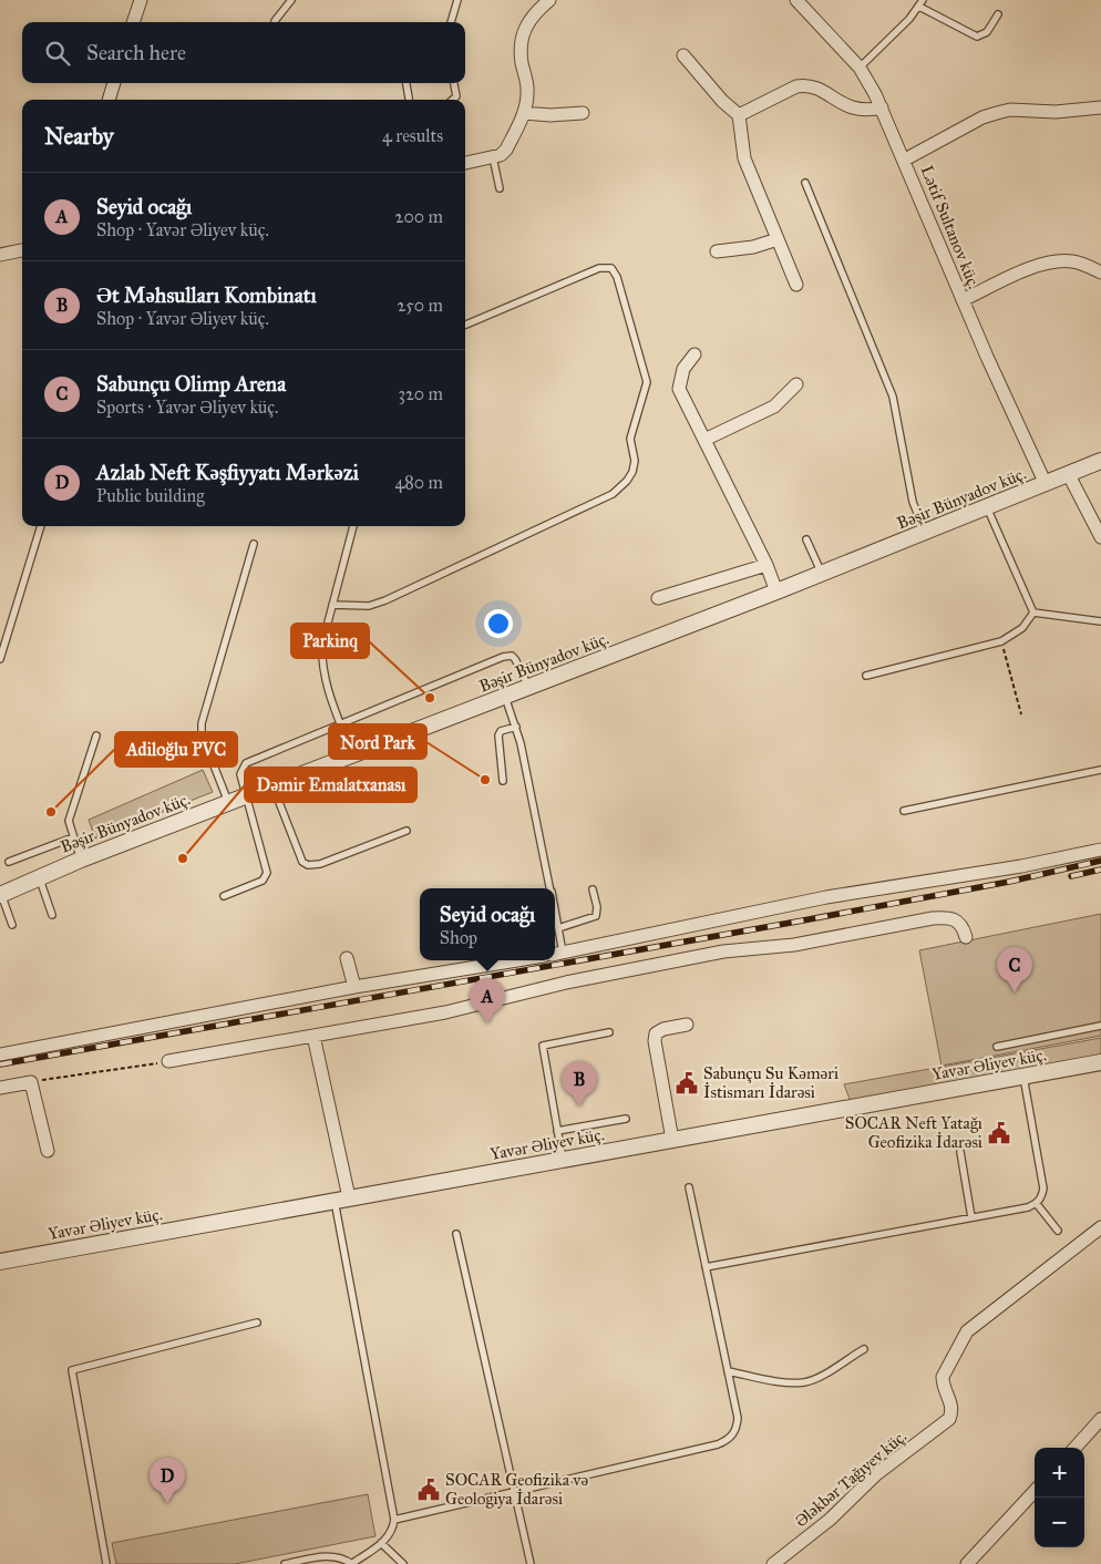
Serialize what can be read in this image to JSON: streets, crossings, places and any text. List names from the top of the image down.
{
  "streets": {
    "street": [
      "Lətif Sultanov küç.",
      "Bəşir Bünyadov küç.",
      "Yavər Əliyev küç.",
      "Ələkbər Tağıyev küç."
    ]
  },
  "crossings": [
    ["Lətif Sultanov küç.", "Bəşir Bünyadov küç."]
  ],
  "places": {
    "other": [
      "Parkinq",
      "Nord Park",
      "Adiloğlu PVC",
      "Dəmir Emalatxanası"
    ],
    "public building": ["Sabunçu Su Kəməri İstismarı İdarəsi", "SOCAR Neft Yatağı Geofizika İdarəsi", "SOCAR Geofizika və Geologiya İdarəsi"]
  },
  "page": {
    "search": "Search here",
    "heading": ["Nearby", "4 results"],
    "list": [
      {
        "mark": "A",
        "name": "Seyid ocağı",
        "note": "Shop · Yavər Əliyev küç.",
        "value": "200 m"
      },
      {
        "mark": "B",
        "name": "Ət Məhsulları Kombinatı",
        "note": "Shop · Yavər Əliyev küç.",
        "value": "250 m"
      },
      {
        "mark": "C",
        "name": "Sabunçu Olimp Arena",
        "note": "Sports · Yavər Əliyev küç.",
        "value": "320 m"
      },
      {
        "mark": "D",
        "name": "Azlab Neft Kəşfiyyatı Mərkəzi",
        "note": "Public building",
        "value": "480 m"
      }
    ],
    "popup": ["Seyid ocağı", "Shop"],
    "pins": [
      "C",
      "A",
      "B",
      "D"
    ],
    "map_buttons": ["+", "−"]
  }
}
